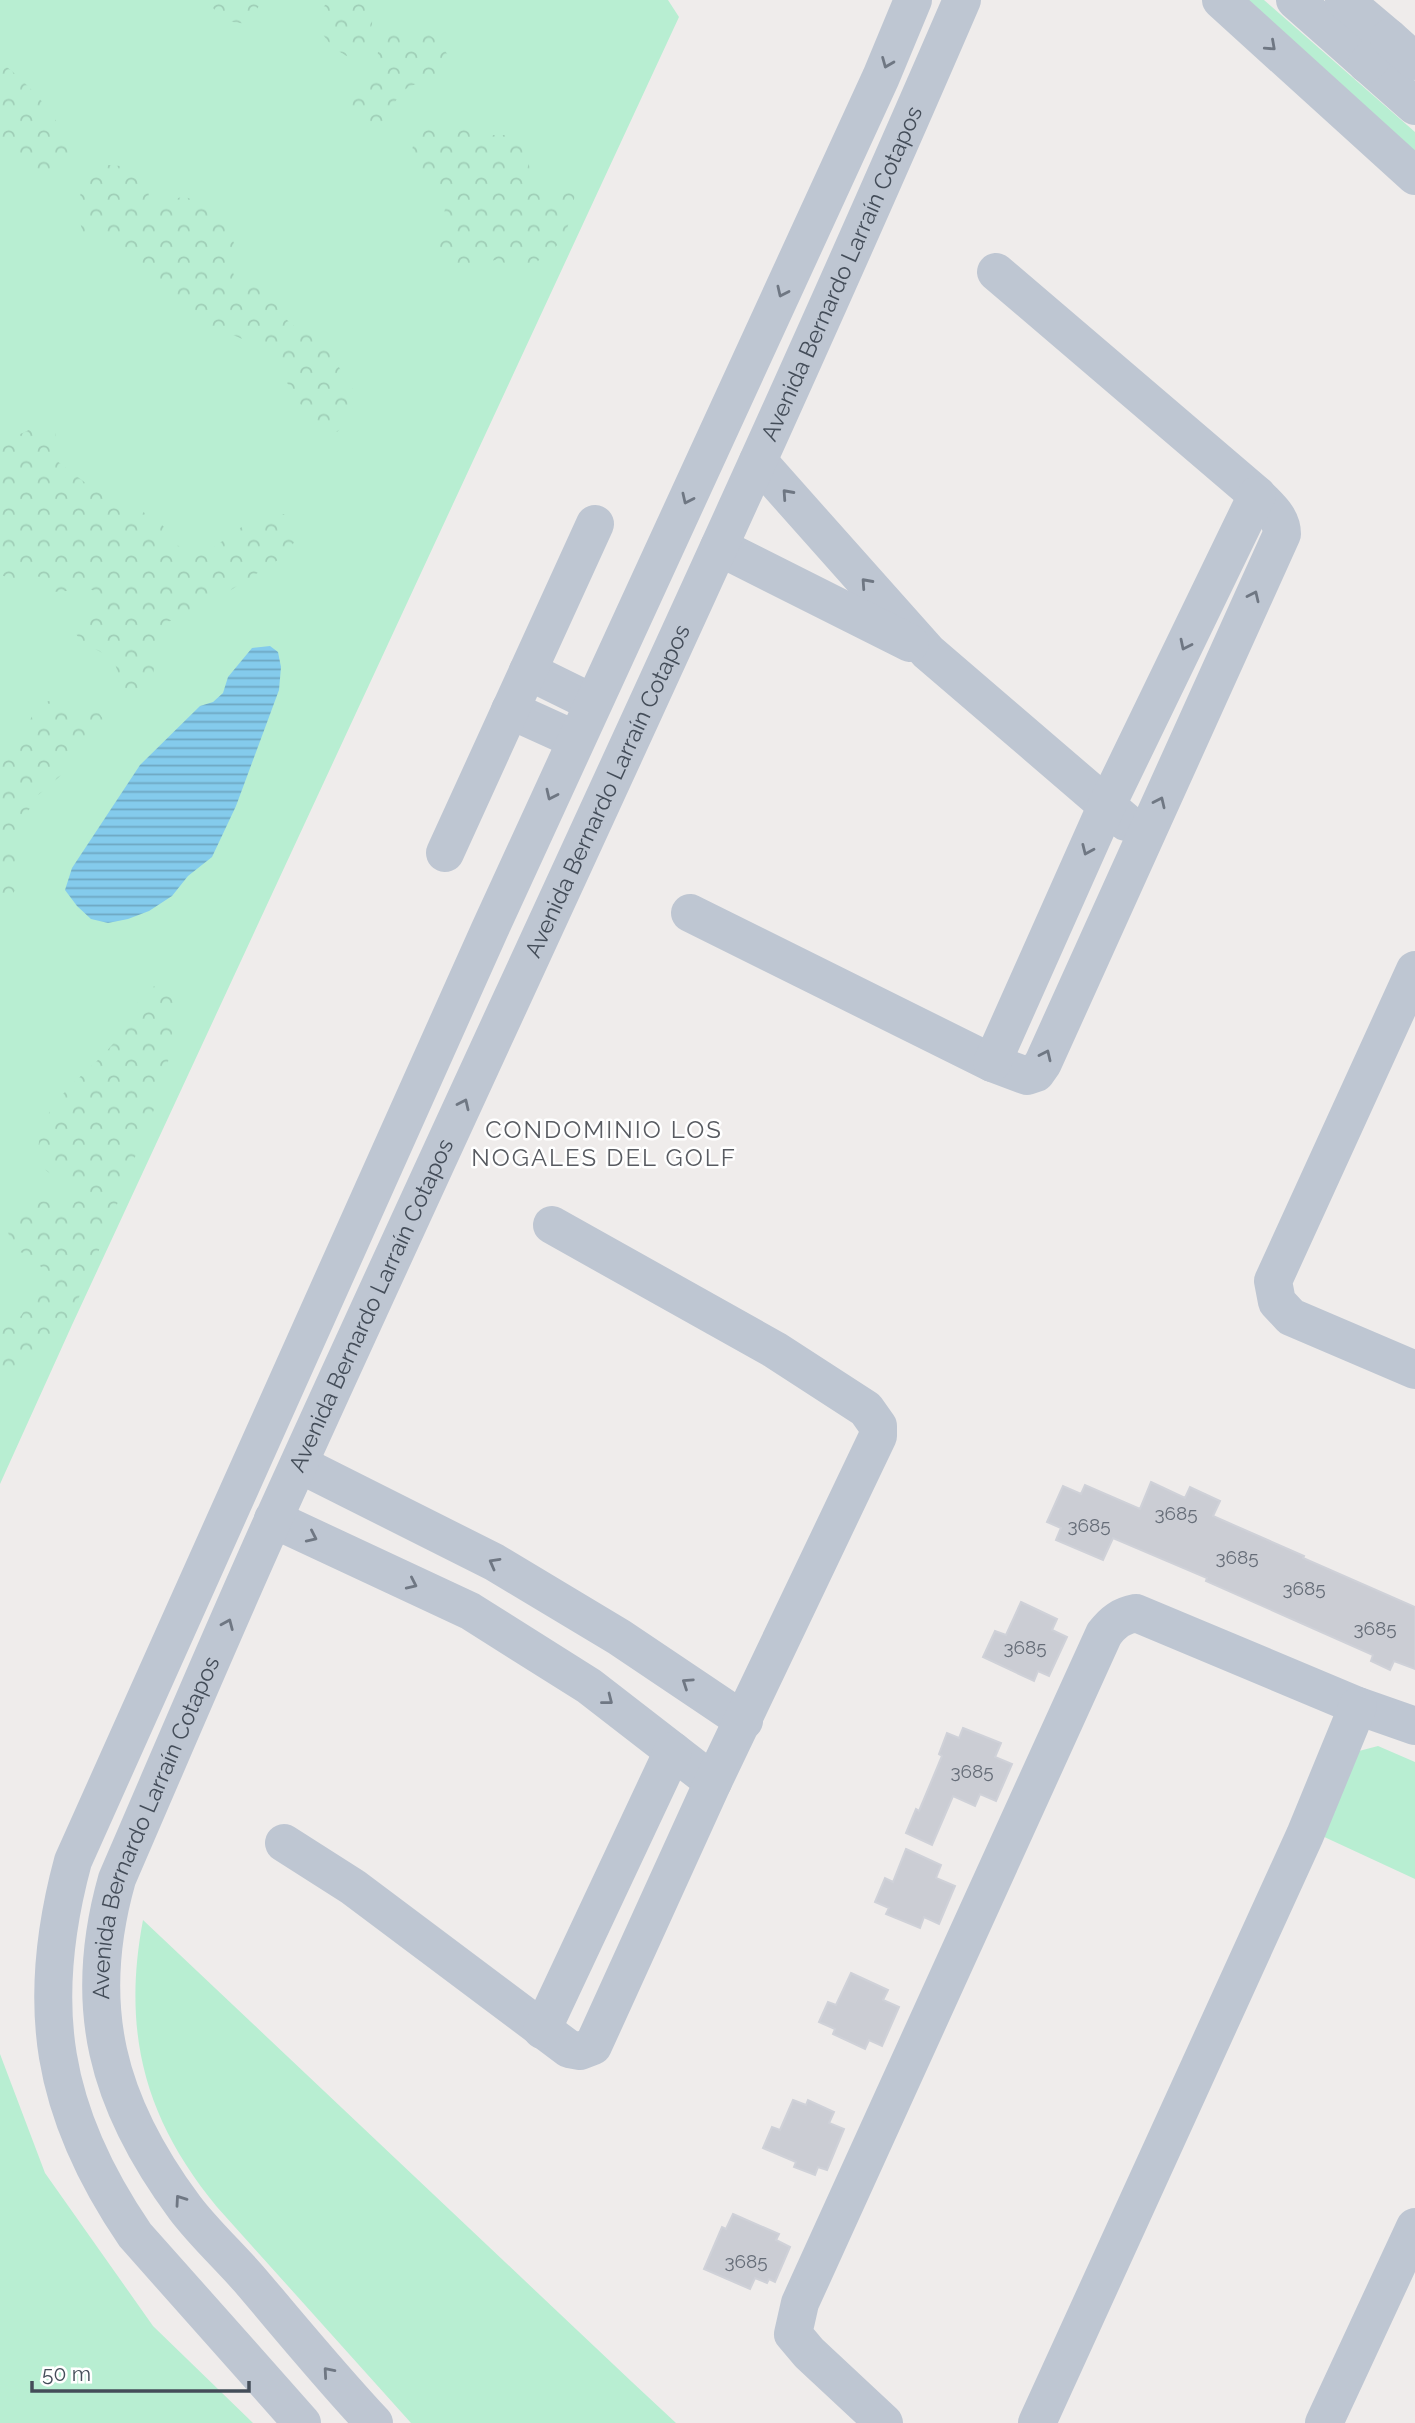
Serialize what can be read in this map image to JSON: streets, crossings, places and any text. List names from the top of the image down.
{
  "streets": {
    "street": ["Avenida Bernardo Larraín Cotapos"]
  },
  "districts": ["CONDOMINIO LOS NOGALES DEL GOLF"],
  "house_numbers": [
    "3685",
    "3685",
    "3685",
    "3685",
    "3685",
    "3685",
    "3685",
    "3685"
  ],
  "scale_bar": "50 m"
}
